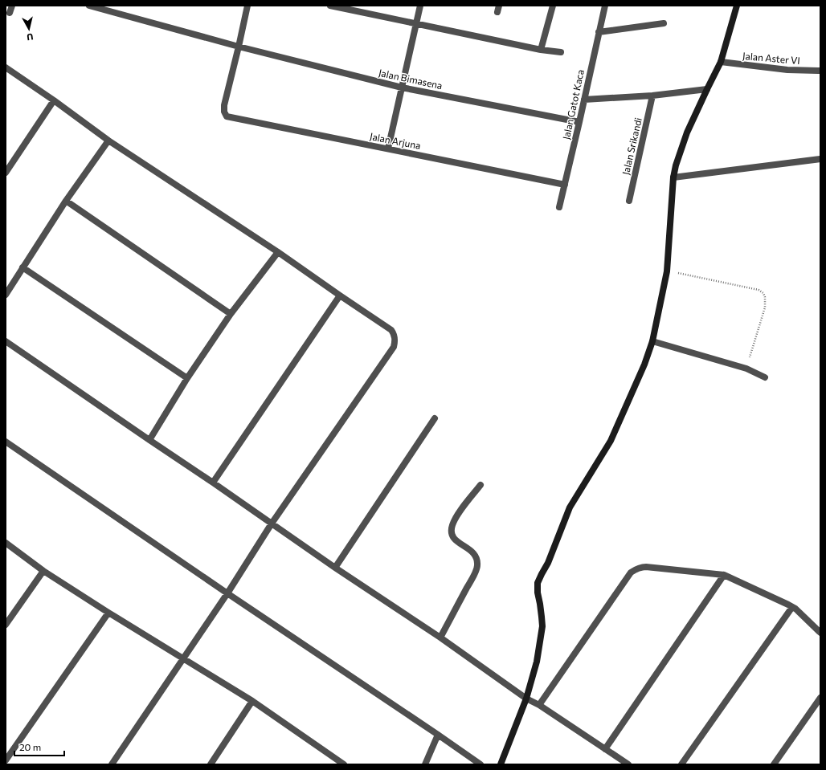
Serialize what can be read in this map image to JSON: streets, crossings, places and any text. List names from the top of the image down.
{
  "streets": {
    "street": [
      "Jalan Aster VI",
      "Jalan Bimasena",
      "Jalan Gatot Kaca",
      "Jalan Arjuna",
      "Jalan Srikandi"
    ]
  },
  "crossings": [
    ["Jalan Bimasena", "Jalan Gatot Kaca"],
    ["Jalan Bimasena", "Jalan Arjuna"],
    ["Jalan Gatot Kaca", "Jalan Arjuna"]
  ],
  "scale_bar": "20 m",
  "north": "bottom"
}
